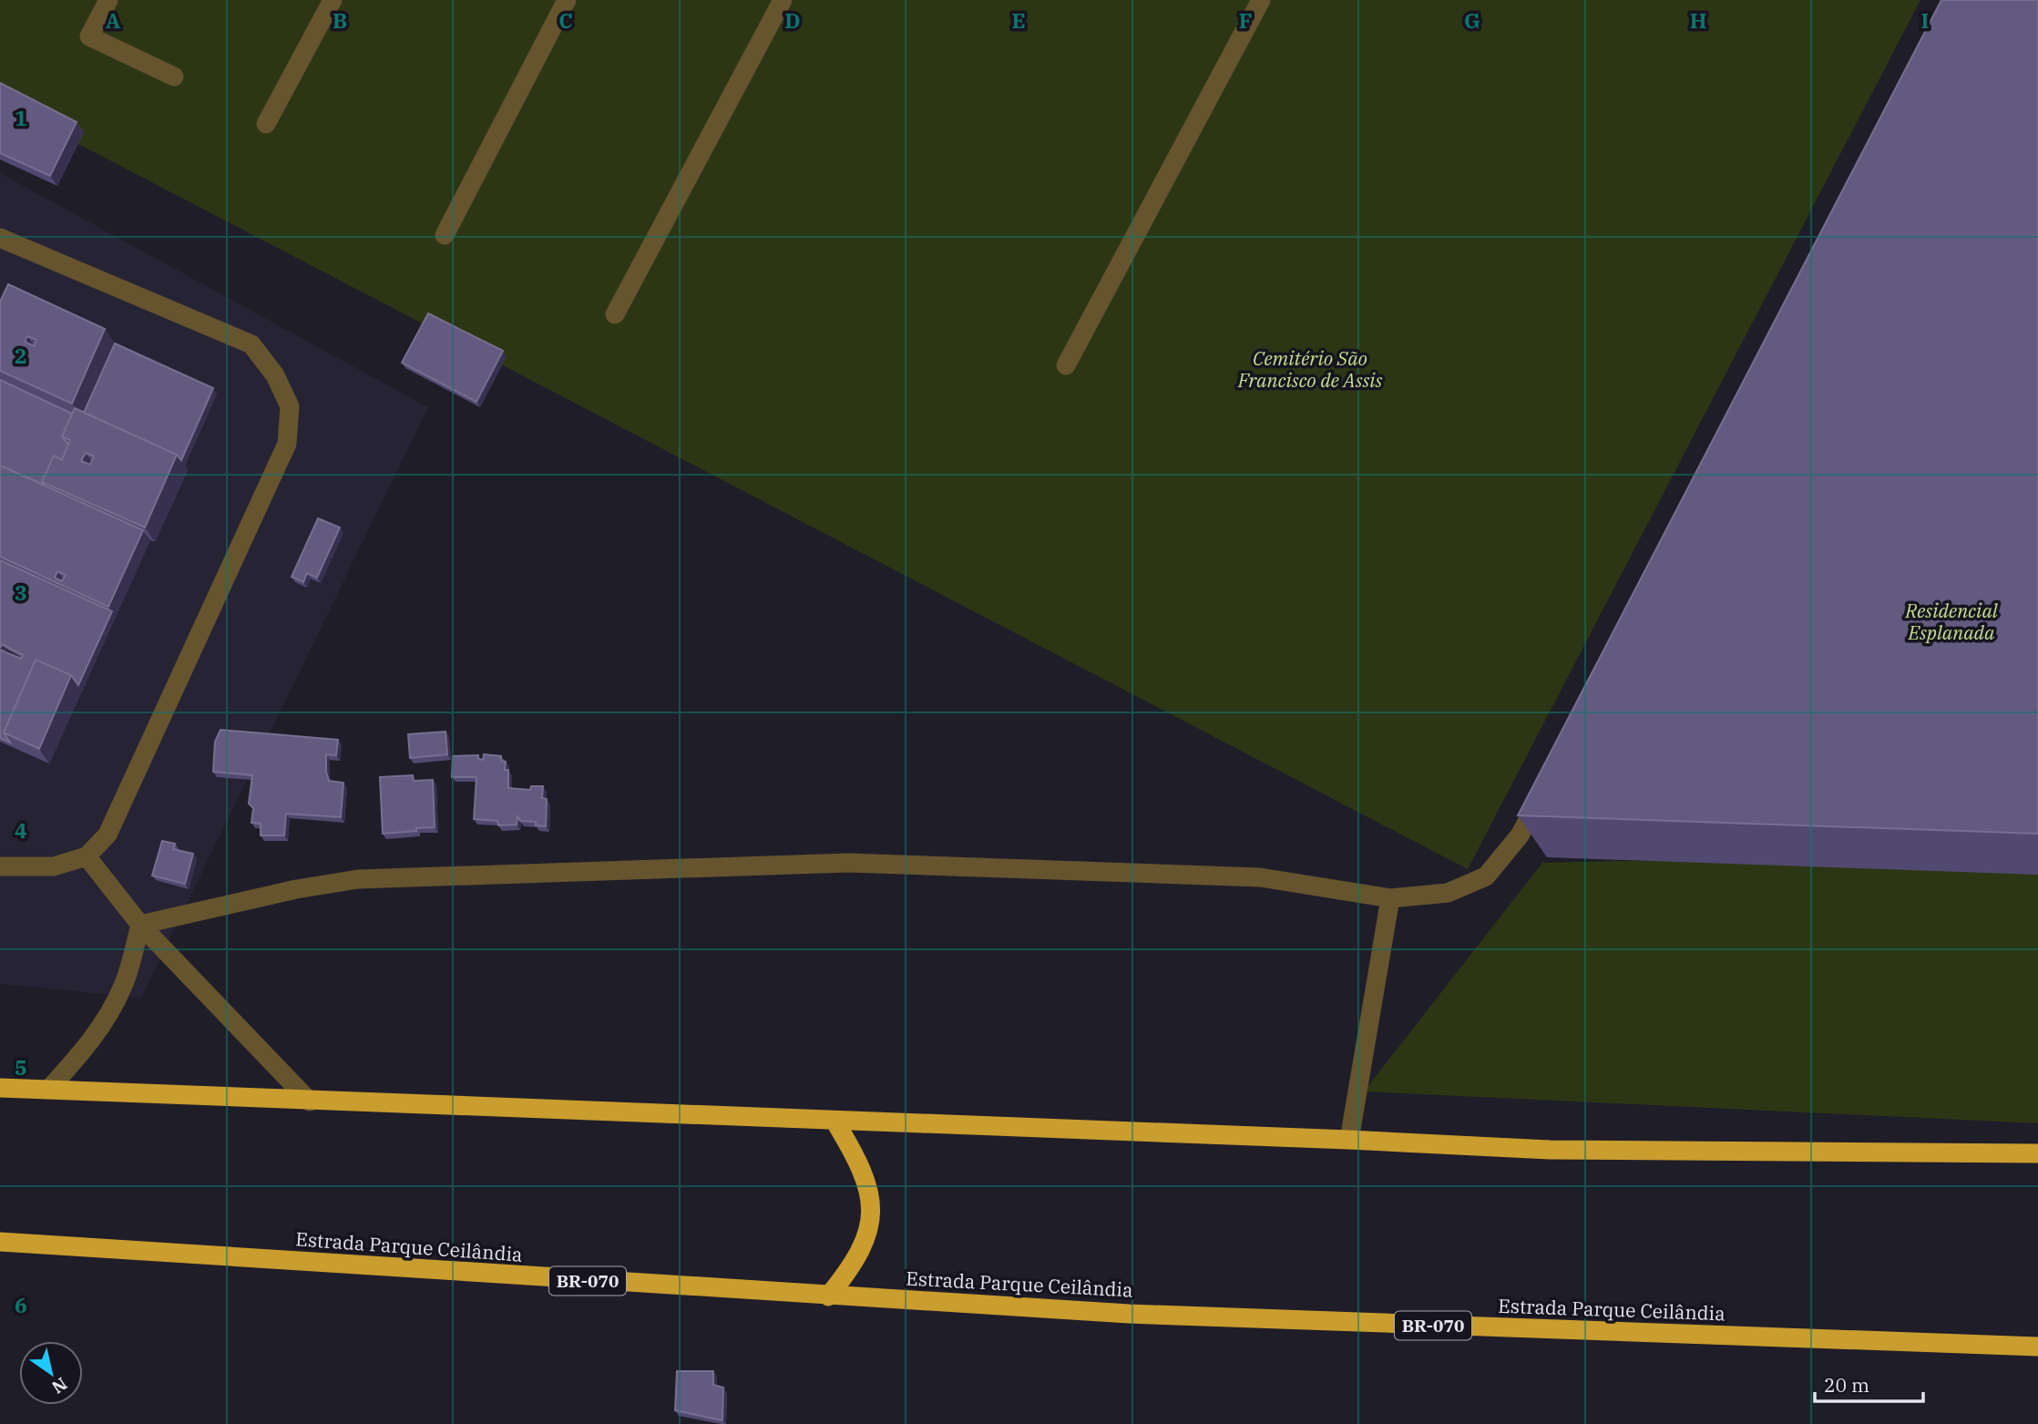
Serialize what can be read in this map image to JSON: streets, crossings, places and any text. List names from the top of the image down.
{
  "streets": {
    "highway": ["Estrada Parque Ceilândia", "BR-070"]
  },
  "parks": ["Cemitério São Francisco de Assis", "Residencial Esplanada"],
  "scale_bar": "20 m",
  "north": "bottom right",
  "grid": {
    "columns": [
      "A",
      "B",
      "C",
      "D",
      "E",
      "F",
      "G",
      "H",
      "I"
    ],
    "rows": [
      "1",
      "2",
      "3",
      "4",
      "5",
      "6"
    ]
  }
}
